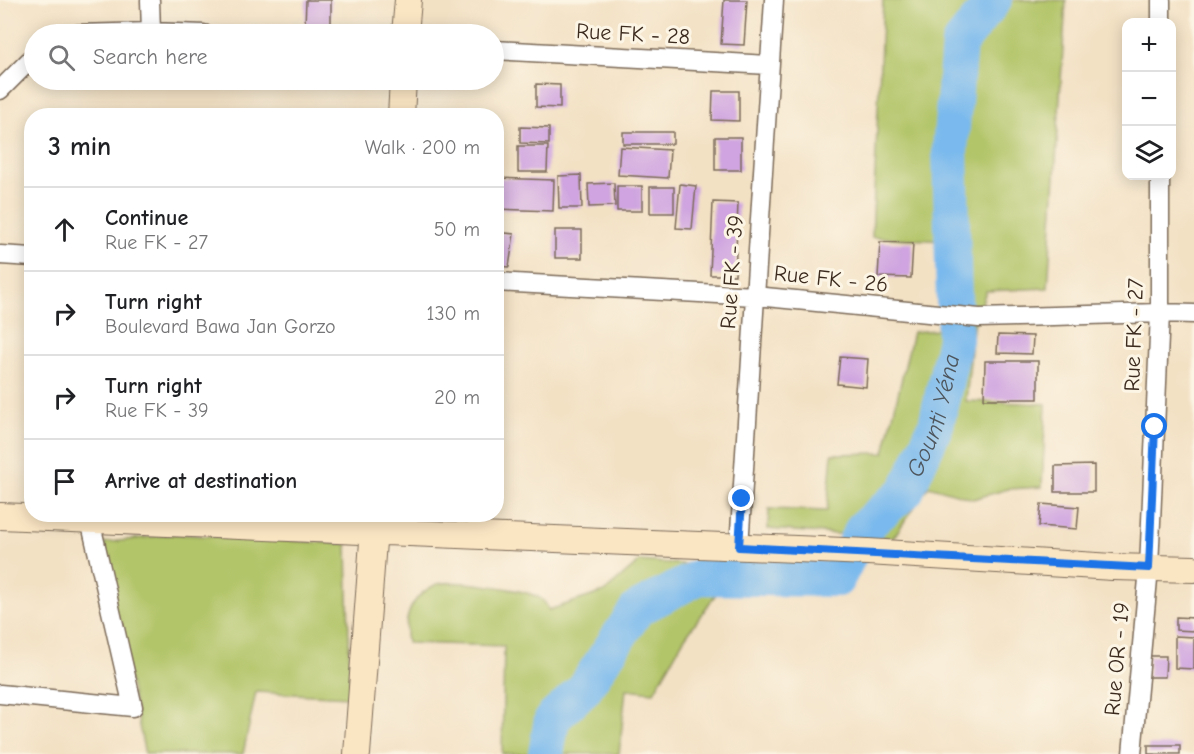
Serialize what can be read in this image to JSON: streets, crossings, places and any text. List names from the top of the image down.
{
  "streets": {
    "street": [
      "Rue FK - 28",
      "Rue FK - 39",
      "Rue FK - 26",
      "Rue FK - 27",
      "Rue OR - 19"
    ]
  },
  "crossings": [
    ["Rue FK - 28", "Rue FK - 39"],
    ["Rue FK - 39", "Rue FK - 26"],
    ["Rue FK - 26", "Rue FK - 27"],
    ["Rue FK - 27", "Rue OR - 19"]
  ],
  "water": ["Gounti Yéna"],
  "page": {
    "map_buttons": ["+", "−"],
    "search": "Search here",
    "heading": ["3 min", "Walk · 200 m"],
    "list": [
      ["Continue", "Rue FK - 27", "50 m"],
      ["Turn right", "Boulevard Bawa Jan Gorzo", "130 m"],
      ["Turn right", "Rue FK - 39", "20 m"],
      "Arrive at destination"
    ]
  }
}
